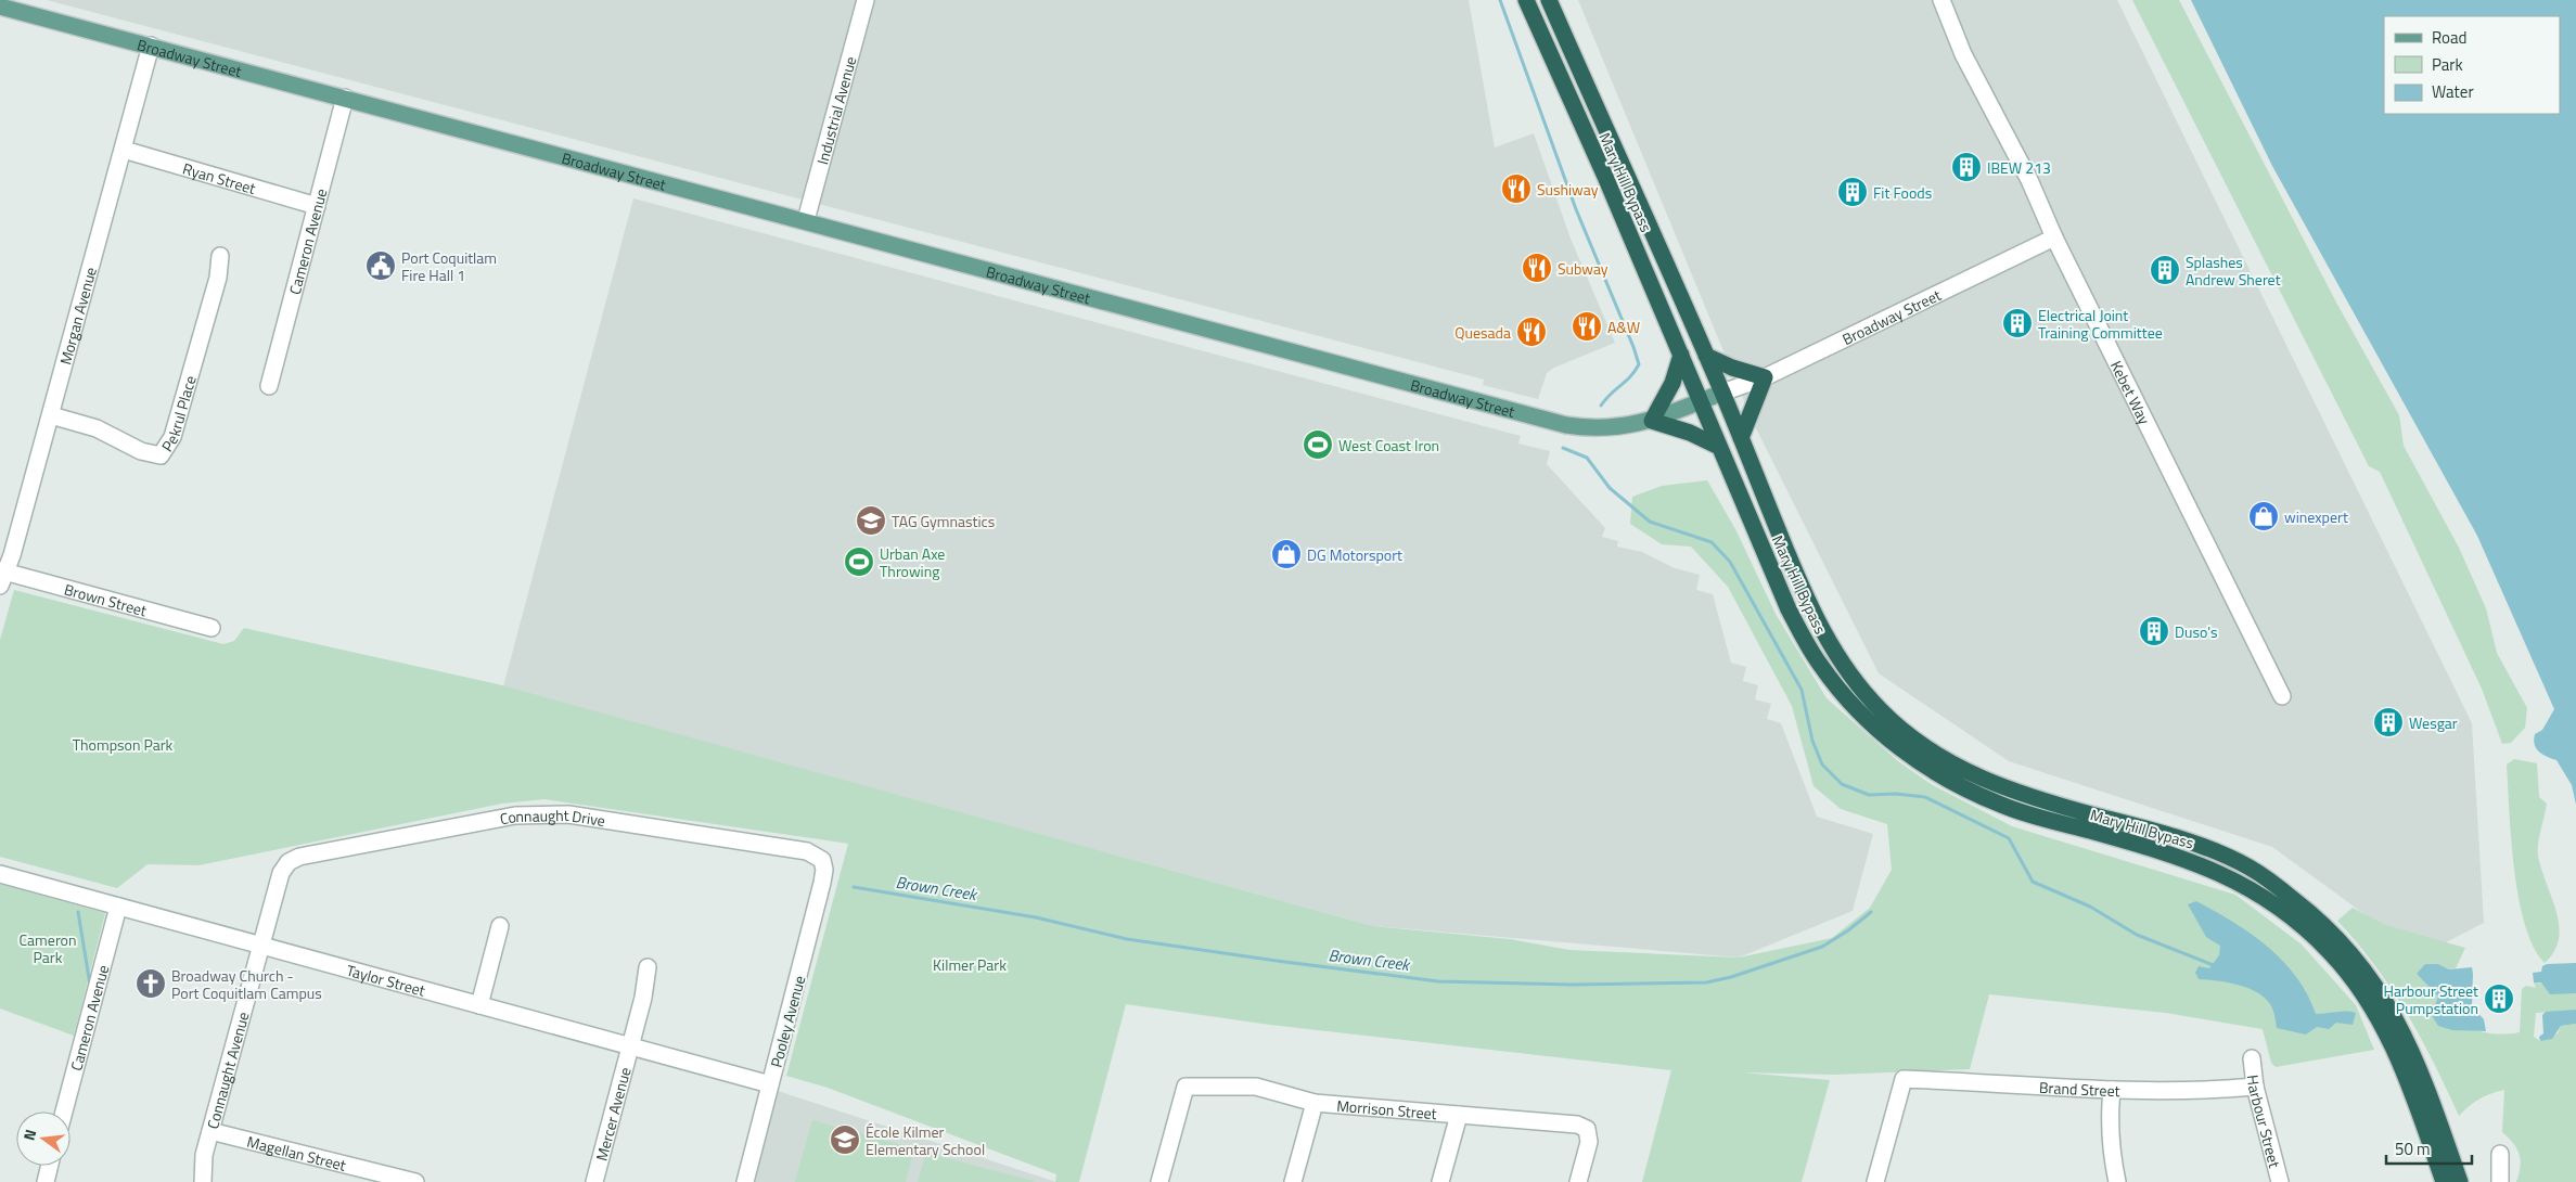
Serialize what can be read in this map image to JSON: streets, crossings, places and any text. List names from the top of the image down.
{
  "streets": {
    "highway": ["Mary Hill Bypass"],
    "main road": ["Broadway Street"],
    "street": [
      "Industrial Avenue",
      "Ryan Street",
      "Cameron Avenue",
      "Morgan Avenue",
      "Kebet Way",
      "Pekrul Place",
      "Brown Street",
      "Connaught Drive",
      "Taylor Street",
      "Pooley Avenue",
      "Connaught Avenue",
      "Brand Street",
      "Morrison Street",
      "Mercer Avenue",
      "Harbour Street",
      "Magellan Street"
    ]
  },
  "crossings": [
    ["Broadway Street", "Industrial Avenue"],
    ["Broadway Street", "Mary Hill Bypass"],
    ["Broadway Street", "Cameron Avenue"],
    ["Broadway Street", "Morgan Avenue"],
    ["Broadway Street", "Kebet Way"],
    ["Ryan Street", "Cameron Avenue"],
    ["Ryan Street", "Morgan Avenue"],
    ["Cameron Avenue", "Taylor Street"],
    ["Morgan Avenue", "Pekrul Place"],
    ["Morgan Avenue", "Brown Street"],
    ["Connaught Drive", "Pooley Avenue"],
    ["Connaught Drive", "Connaught Avenue"],
    ["Taylor Street", "Pooley Avenue"],
    ["Taylor Street", "Connaught Avenue"],
    ["Taylor Street", "Mercer Avenue"],
    ["Connaught Avenue", "Magellan Street"],
    ["Brand Street", "Harbour Street"]
  ],
  "water": ["Brown Creek"],
  "parks": ["Thompson Park", "Cameron Park", "Kilmer Park"],
  "places": {
    "building": [
      "IBEW 213",
      "Fit Foods",
      "Splashes Andrew Sheret",
      "Electrical Joint Training Committee",
      "Duso's",
      "Wesgar",
      "Harbour Street Pumpstation"
    ],
    "restaurant": [
      "Sushiway",
      "Subway",
      "A&W",
      "Quesada"
    ],
    "public building": ["Port Coquitlam Fire Hall 1"],
    "sports": ["West Coast Iron", "Urban Axe Throwing"],
    "shop": ["winexpert", "DG Motorsport"],
    "school or university": ["TAG Gymnastics", "École Kilmer Elementary School"],
    "church": ["Broadway Church - Port Coquitlam Campus"]
  },
  "legend": ["Road", "Park", "Water"],
  "scale_bar": "50 m",
  "north": "left"
}
